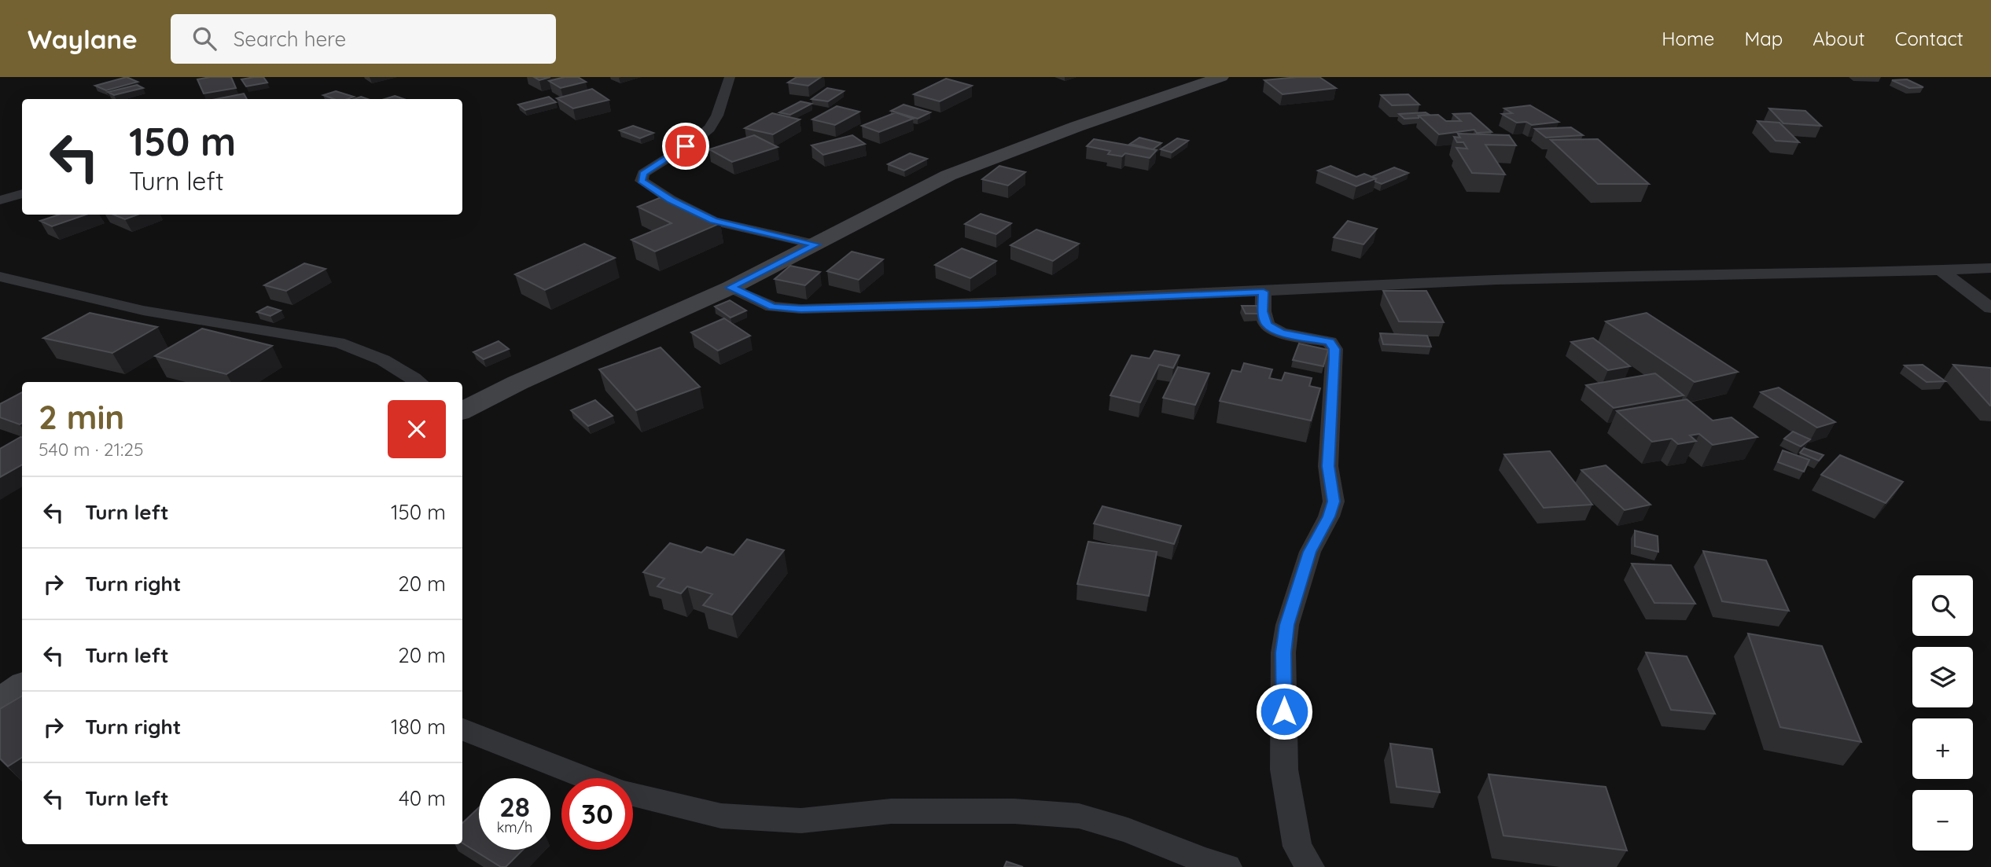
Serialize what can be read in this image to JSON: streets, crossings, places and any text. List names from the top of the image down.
{
  "page": {
    "header": "Waylane",
    "search": "Search here",
    "nav": [
      "Home",
      "Map",
      "About",
      "Contact"
    ],
    "turn": ["150 m", "Turn left"],
    "heading": ["2 min", "540 m · 21:25"],
    "list": [
      {
        "name": "Turn left",
        "value": "150 m"
      },
      {
        "name": "Turn right",
        "value": "20 m"
      },
      {
        "name": "Turn left",
        "value": "20 m"
      },
      {
        "name": "Turn right",
        "value": "180 m"
      },
      {
        "name": "Turn left",
        "value": "40 m"
      }
    ],
    "map_buttons": ["+", "−"],
    "speed": "28 km/h",
    "limit": "30"
  }
}
